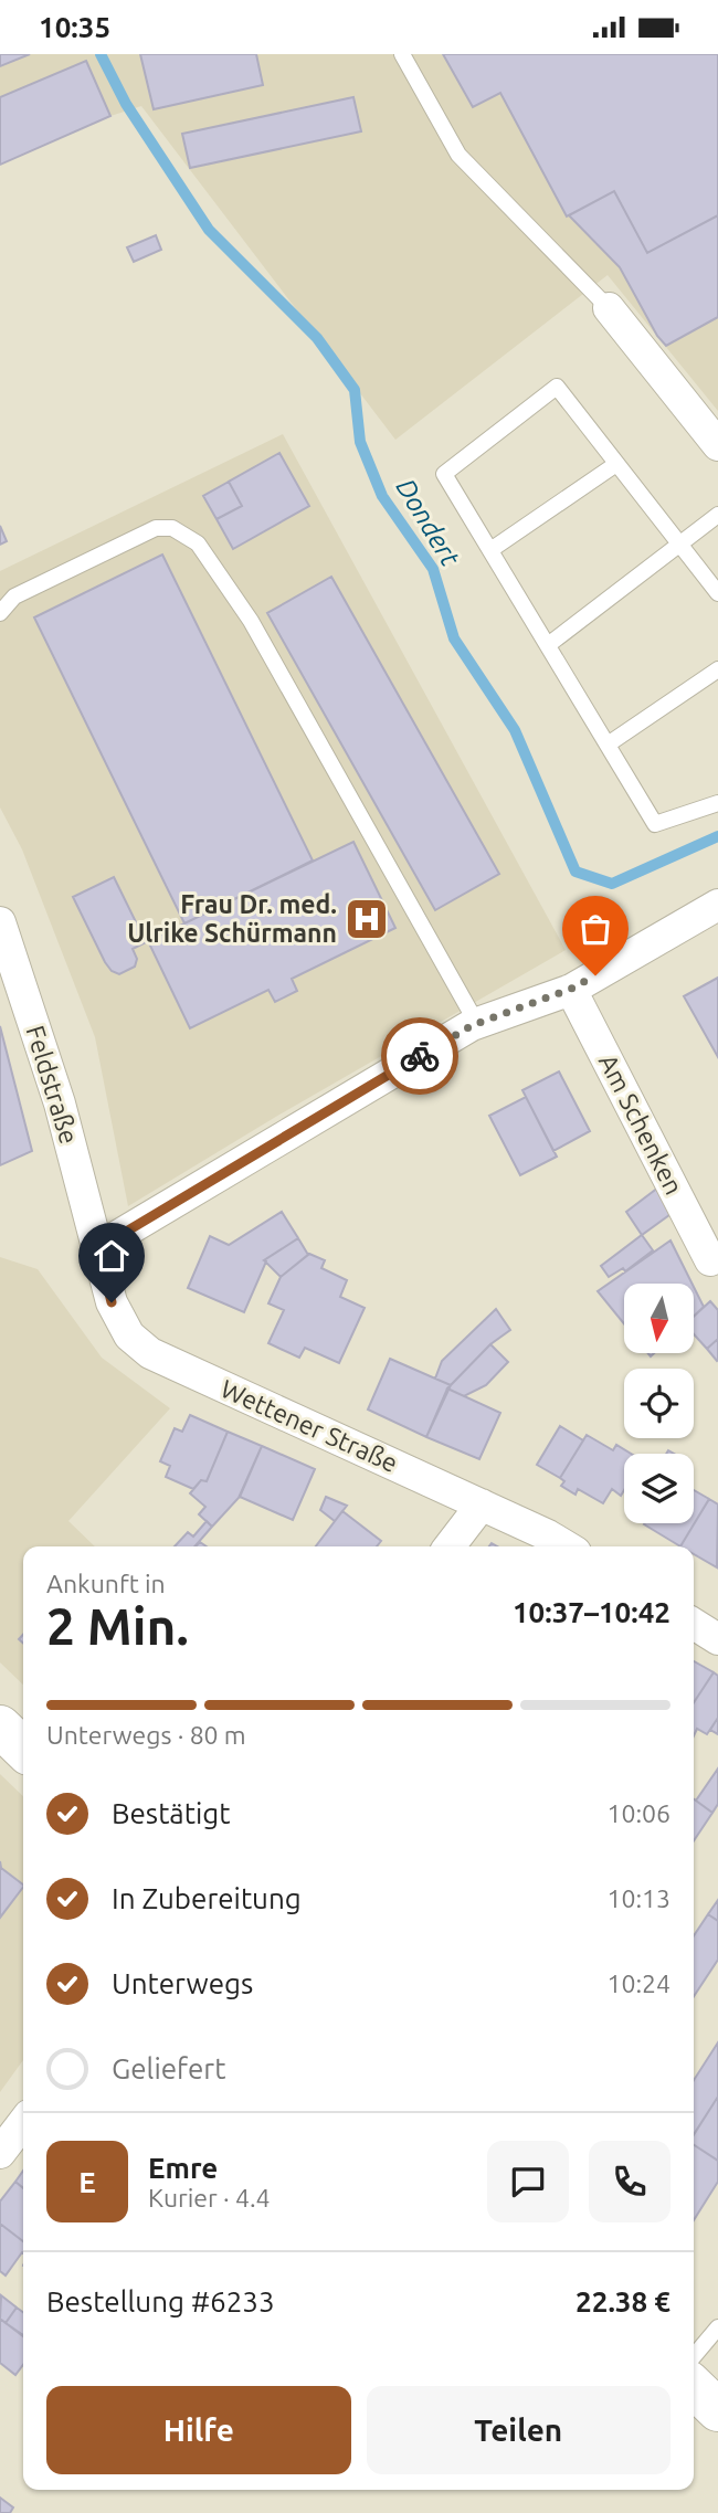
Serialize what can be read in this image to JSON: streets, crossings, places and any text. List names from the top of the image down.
{
  "streets": {
    "street": ["Feldstraße", "Am Schenken", "Wettener Straße"]
  },
  "crossings": [
    ["Feldstraße", "Wettener Straße"]
  ],
  "water": ["Dondert"],
  "places": {
    "hospital": ["Frau Dr. med. Ulrike Schürmann"]
  },
  "north": "bottom",
  "page": {
    "status": "10:35",
    "heading": ["2 Min.", "Ankunft in", "10:37–10:42"],
    "panel": [
      "Emre",
      "Kurier · 4.4",
      "Bestellung #6233",
      "22.38 €"
    ],
    "bar": "Unterwegs · 80 m",
    "list": [
      ["Bestätigt", "10:06"],
      ["In Zubereitung", "10:13"],
      ["Unterwegs", "10:24"],
      "Geliefert"
    ],
    "round": "E",
    "buttons": ["Hilfe", "Teilen"]
  }
}
